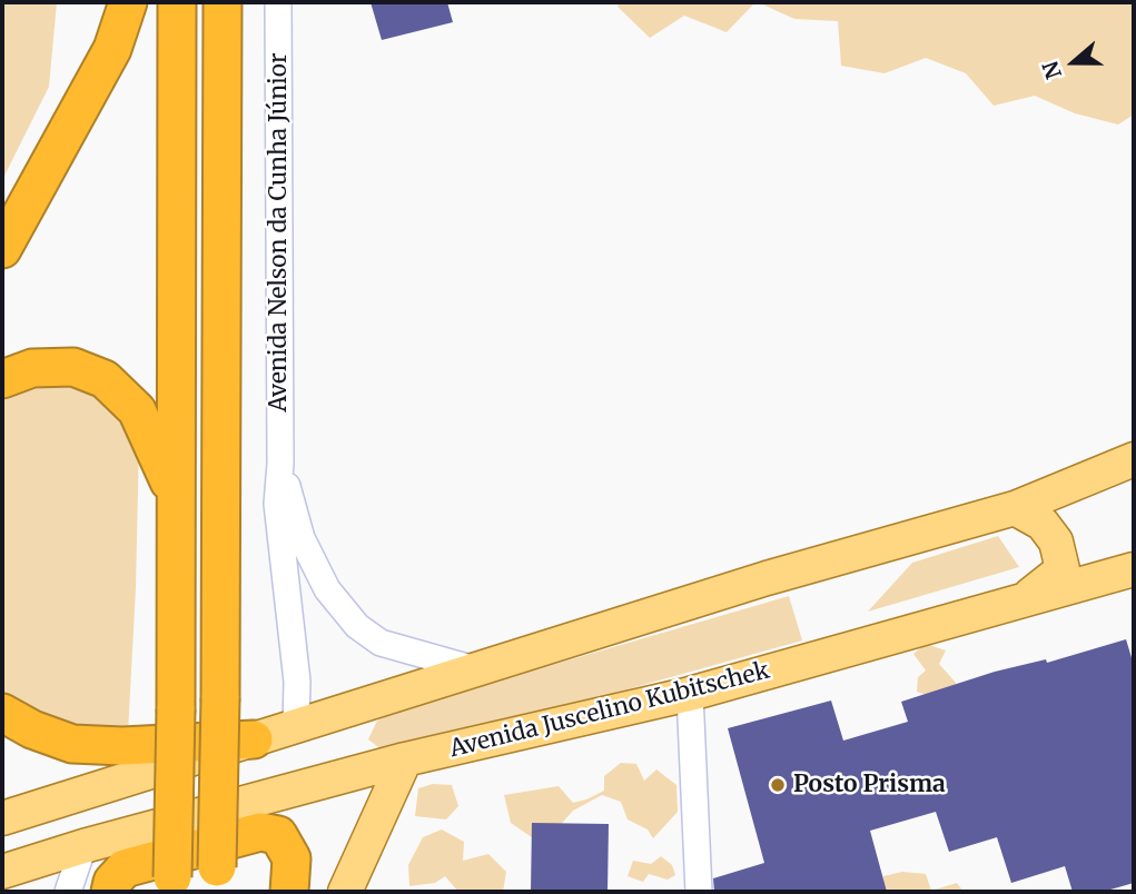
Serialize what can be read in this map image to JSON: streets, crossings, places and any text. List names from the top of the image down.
{
  "streets": {
    "main road": ["Avenida Juscelino Kubitschek"],
    "street": ["Avenida Nelson da Cunha Júnior"]
  },
  "places": ["Posto Prisma"],
  "north": "left"
}
